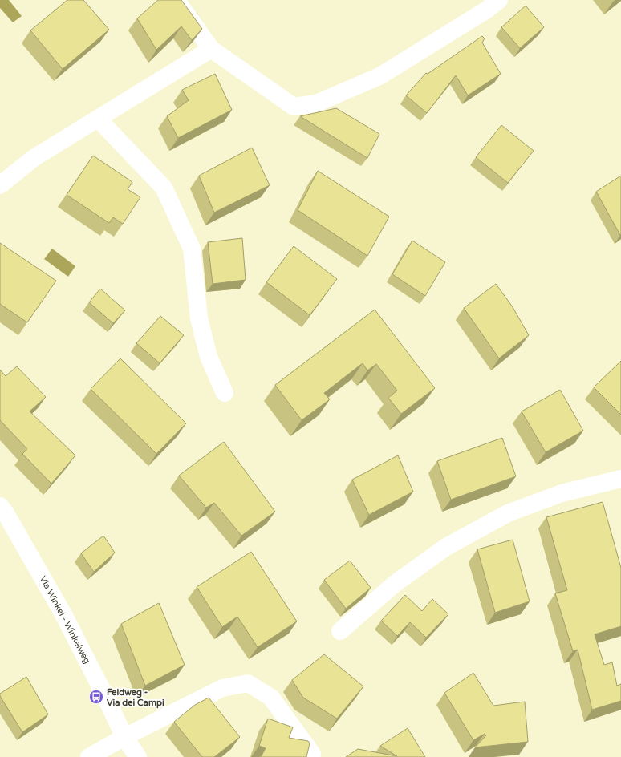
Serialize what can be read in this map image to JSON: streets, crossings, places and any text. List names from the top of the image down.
{
  "streets": {
    "street": ["Via Winkel - Winkelweg"]
  },
  "places": {
    "bus stop": ["Feldweg - Via dei Campi"]
  }
}
